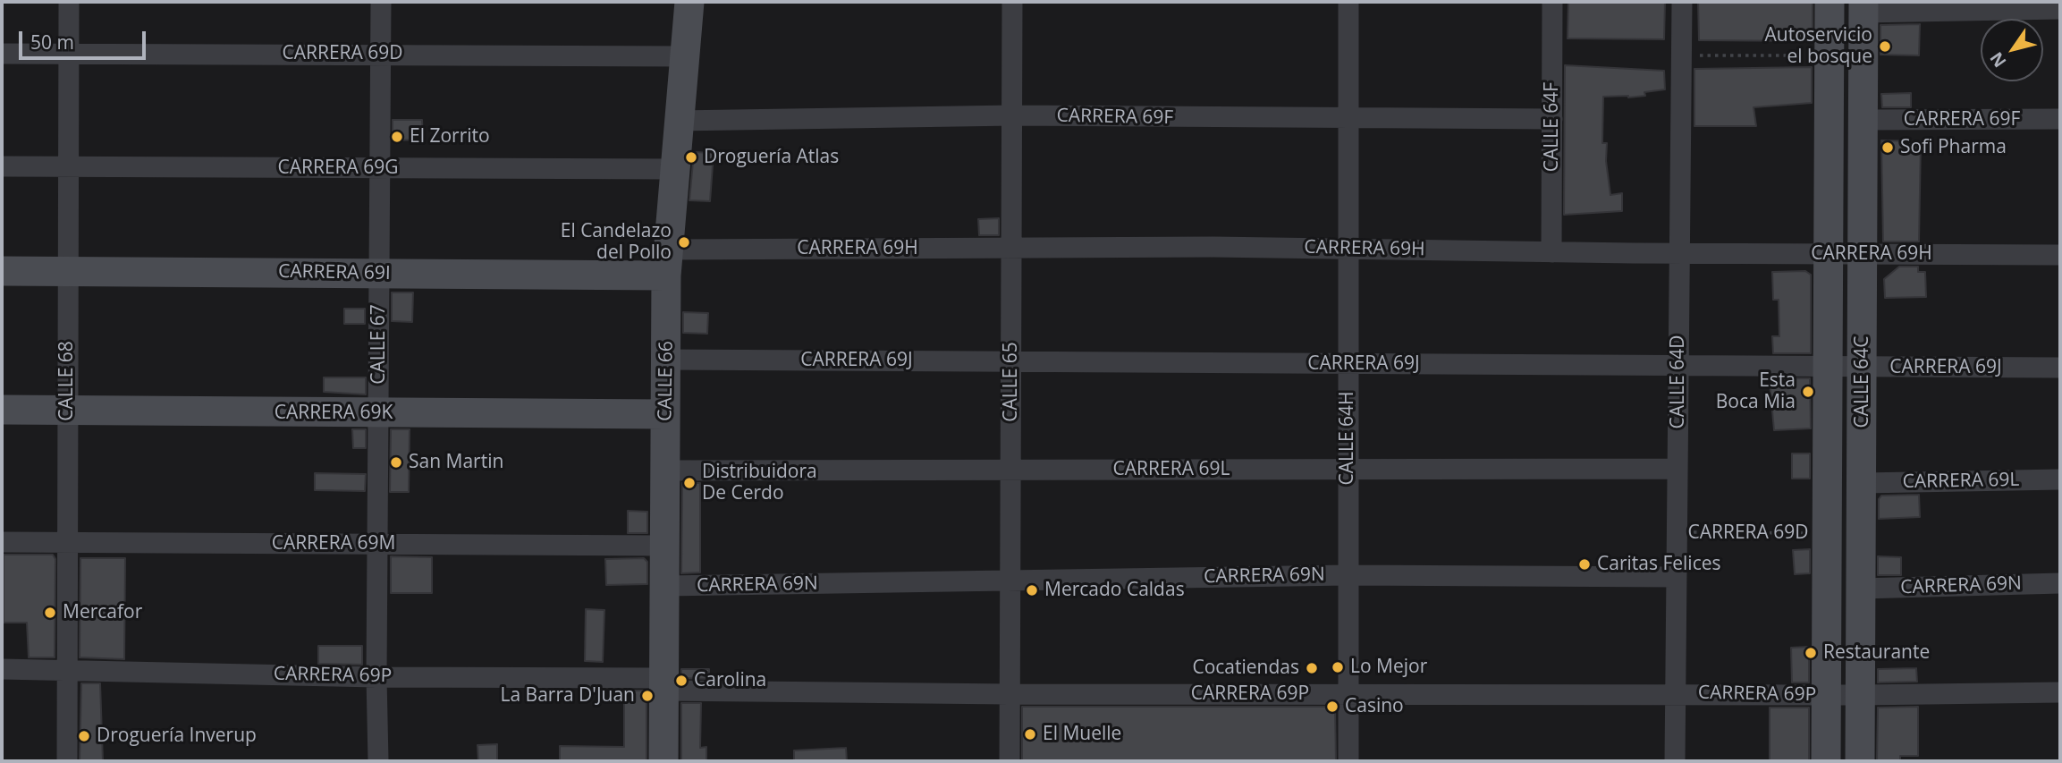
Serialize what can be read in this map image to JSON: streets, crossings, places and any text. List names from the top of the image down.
{
  "streets": {
    "street": [
      "CARRERA 69D",
      "CARRERA 69F",
      "CALLE 64F",
      "CARRERA 69G",
      "CARRERA 69H",
      "CARRERA 69I",
      "CALLE 67",
      "CARRERA 69J",
      "CALLE 68",
      "CALLE 66",
      "CALLE 65",
      "CALLE 64D",
      "CALLE 64C",
      "CARRERA 69K",
      "CALLE 64H",
      "CARRERA 69L",
      "CARRERA 69M",
      "CARRERA 69N",
      "CARRERA 69P"
    ]
  },
  "crossings": [
    ["CARRERA 69D", "CALLE 67"],
    ["CARRERA 69D", "CALLE 68"],
    ["CARRERA 69D", "CALLE 66"],
    ["CARRERA 69D", "CALLE 64D"],
    ["CARRERA 69F", "CALLE 64F"],
    ["CARRERA 69F", "CALLE 66"],
    ["CARRERA 69F", "CALLE 65"],
    ["CARRERA 69F", "CALLE 64C"],
    ["CARRERA 69F", "CALLE 64H"],
    ["CALLE 64F", "CARRERA 69H"],
    ["CARRERA 69G", "CALLE 67"],
    ["CARRERA 69G", "CALLE 68"],
    ["CARRERA 69G", "CALLE 66"],
    ["CARRERA 69H", "CARRERA 69I"],
    ["CARRERA 69H", "CALLE 66"],
    ["CARRERA 69H", "CALLE 65"],
    ["CARRERA 69H", "CALLE 64D"],
    ["CARRERA 69H", "CALLE 64C"],
    ["CARRERA 69H", "CALLE 64H"],
    ["CARRERA 69I", "CALLE 67"],
    ["CARRERA 69I", "CALLE 68"],
    ["CARRERA 69I", "CALLE 66"],
    ["CALLE 67", "CARRERA 69K"],
    ["CALLE 67", "CARRERA 69M"],
    ["CALLE 67", "CARRERA 69P"],
    ["CARRERA 69J", "CALLE 66"],
    ["CARRERA 69J", "CALLE 65"],
    ["CARRERA 69J", "CALLE 64D"],
    ["CARRERA 69J", "CALLE 64C"],
    ["CARRERA 69J", "CALLE 64H"],
    ["CALLE 68", "CARRERA 69K"],
    ["CALLE 68", "CARRERA 69M"],
    ["CALLE 68", "CARRERA 69P"],
    ["CALLE 66", "CARRERA 69K"],
    ["CALLE 66", "CARRERA 69L"],
    ["CALLE 66", "CARRERA 69M"],
    ["CALLE 66", "CARRERA 69N"],
    ["CALLE 66", "CARRERA 69P"],
    ["CALLE 65", "CARRERA 69L"],
    ["CALLE 65", "CARRERA 69N"],
    ["CALLE 65", "CARRERA 69P"],
    ["CALLE 64D", "CARRERA 69L"],
    ["CALLE 64D", "CARRERA 69N"],
    ["CALLE 64D", "CARRERA 69P"],
    ["CALLE 64C", "CARRERA 69L"],
    ["CALLE 64C", "CARRERA 69N"],
    ["CALLE 64C", "CARRERA 69P"],
    ["CALLE 64H", "CARRERA 69L"],
    ["CALLE 64H", "CARRERA 69N"],
    ["CALLE 64H", "CARRERA 69P"]
  ],
  "places": [
    "Autoservicio el bosque",
    "El Zorrito",
    "Sofi Pharma",
    "Droguería Atlas",
    "El Candelazo del Pollo",
    "Esta Boca Mia",
    "San Martin",
    "Distribuidora De Cerdo",
    "Caritas Felices",
    "Mercado Caldas",
    "Mercafor",
    "Restaurante",
    "Lo Mejor",
    "Cocatiendas",
    "Carolina",
    "La Barra D'Juan",
    "Casino",
    "El Muelle",
    "Droguería Inverup"
  ],
  "scale_bar": "50 m",
  "north": "bottom left"
}
